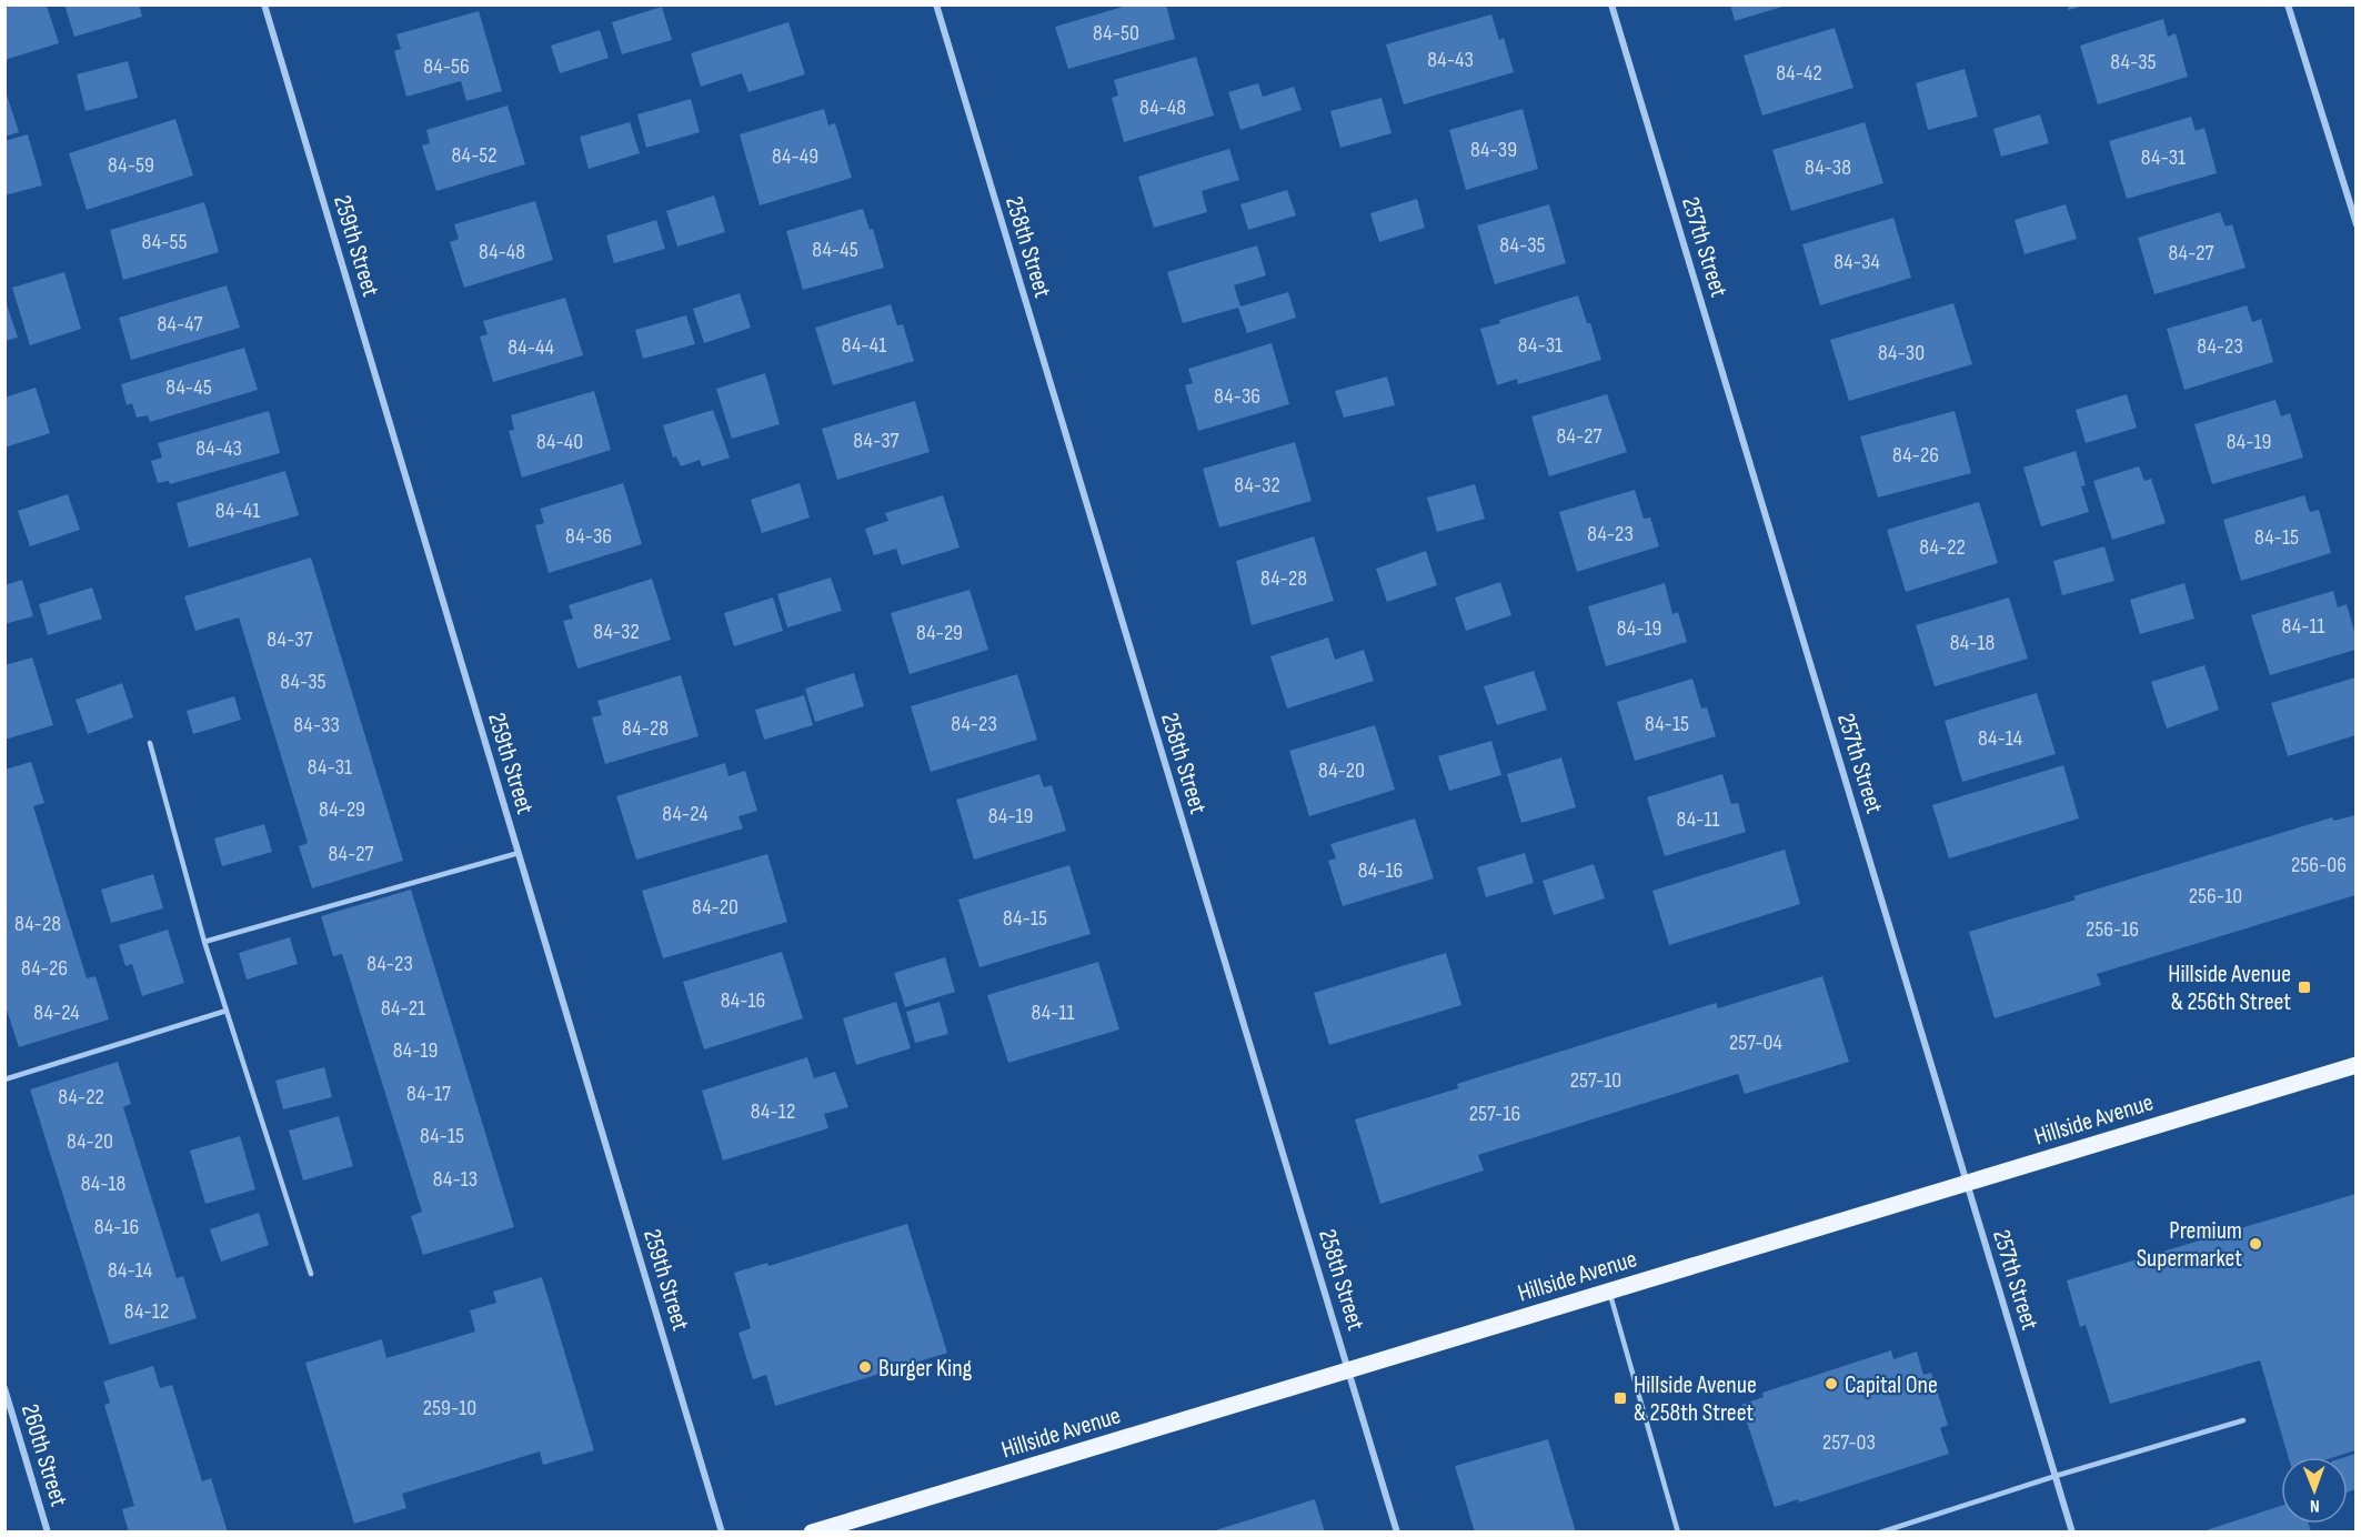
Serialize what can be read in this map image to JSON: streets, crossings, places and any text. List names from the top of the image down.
{
  "streets": {
    "main road": ["Hillside Avenue"],
    "street": [
      "259th Street",
      "258th Street",
      "257th Street",
      "260th Street"
    ]
  },
  "crossings": [
    ["258th Street", "Hillside Avenue"],
    ["257th Street", "Hillside Avenue"]
  ],
  "places": {
    "transit": ["Hillside Avenue & 256th Street", "Hillside Avenue & 258th Street"],
    "other": ["Premium Supermarket", "Burger King", "Capital One"]
  },
  "house_numbers": [
    "84-50",
    "84-43",
    "84-35",
    "84-56",
    "84-42",
    "84-48",
    "84-39",
    "84-52",
    "84-49",
    "84-31",
    "84-59",
    "84-38",
    "84-55",
    "84-35",
    "84-45",
    "84-48",
    "84-27",
    "84-34",
    "84-47",
    "84-41",
    "84-31",
    "84-23",
    "84-44",
    "84-30",
    "84-45",
    "84-36",
    "84-27",
    "84-37",
    "84-40",
    "84-19",
    "84-43",
    "84-26",
    "84-32",
    "84-41",
    "84-23",
    "84-36",
    "84-15",
    "84-22",
    "84-28",
    "84-11",
    "84-19",
    "84-32",
    "84-29",
    "84-37",
    "84-18",
    "84-35",
    "84-23",
    "84-15",
    "84-33",
    "84-28",
    "84-14",
    "84-31",
    "84-20",
    "84-29",
    "84-24",
    "84-19",
    "84-11",
    "84-27",
    "256-06",
    "84-16",
    "256-10",
    "84-20",
    "84-15",
    "84-28",
    "256-16",
    "84-23",
    "84-26",
    "84-16",
    "84-21",
    "84-24",
    "84-11",
    "257-04",
    "84-19",
    "257-10",
    "84-17",
    "84-22",
    "84-12",
    "257-16",
    "84-15",
    "84-20",
    "84-13",
    "84-18",
    "84-16",
    "84-14",
    "84-12",
    "259-10",
    "257-03"
  ],
  "north": "bottom"
}
